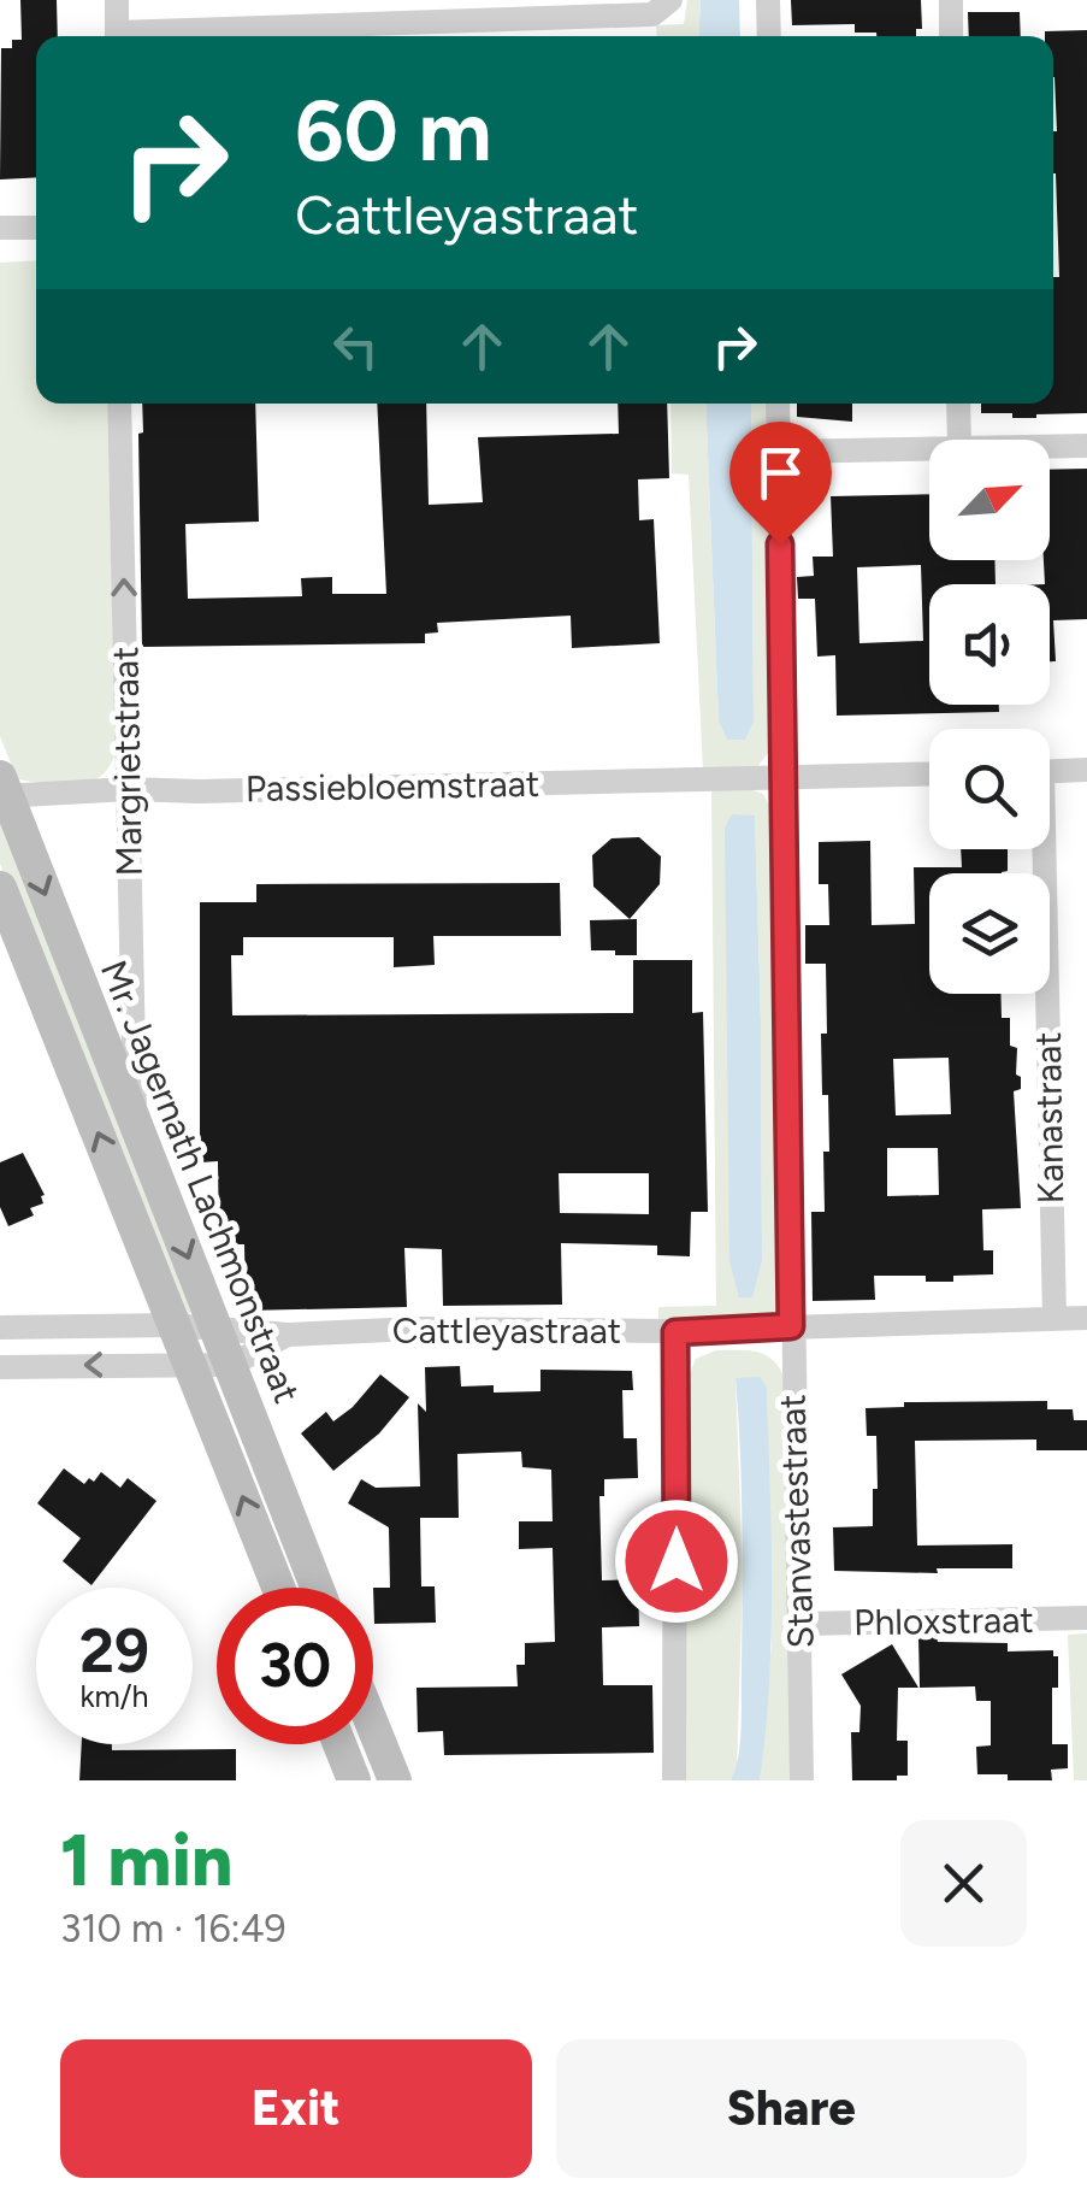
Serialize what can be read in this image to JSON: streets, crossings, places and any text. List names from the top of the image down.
{
  "streets": {
    "main road": ["Mr. Jagernath Lachmonstraat"],
    "street": [
      "Margrietstraat",
      "Passiebloemstraat",
      "Kanastraat",
      "Cattleyastraat",
      "Stanvastestraat",
      "Phloxstraat"
    ]
  },
  "crossings": [
    ["Margrietstraat", "Passiebloemstraat"],
    ["Margrietstraat", "Mr. Jagernath Lachmonstraat"],
    ["Passiebloemstraat", "Mr. Jagernath Lachmonstraat"],
    ["Passiebloemstraat", "Stanvastestraat"],
    ["Kanastraat", "Cattleyastraat"],
    ["Mr. Jagernath Lachmonstraat", "Cattleyastraat"],
    ["Cattleyastraat", "Stanvastestraat"],
    ["Stanvastestraat", "Phloxstraat"]
  ],
  "one_way": ["Margrietstraat"],
  "north": "top right",
  "page": {
    "turn": ["60 m", "Cattleyastraat"],
    "speed": "29 km/h",
    "limit": "30",
    "heading": ["1 min", "310 m · 16:49"],
    "buttons": ["Exit", "Share"]
  }
}
